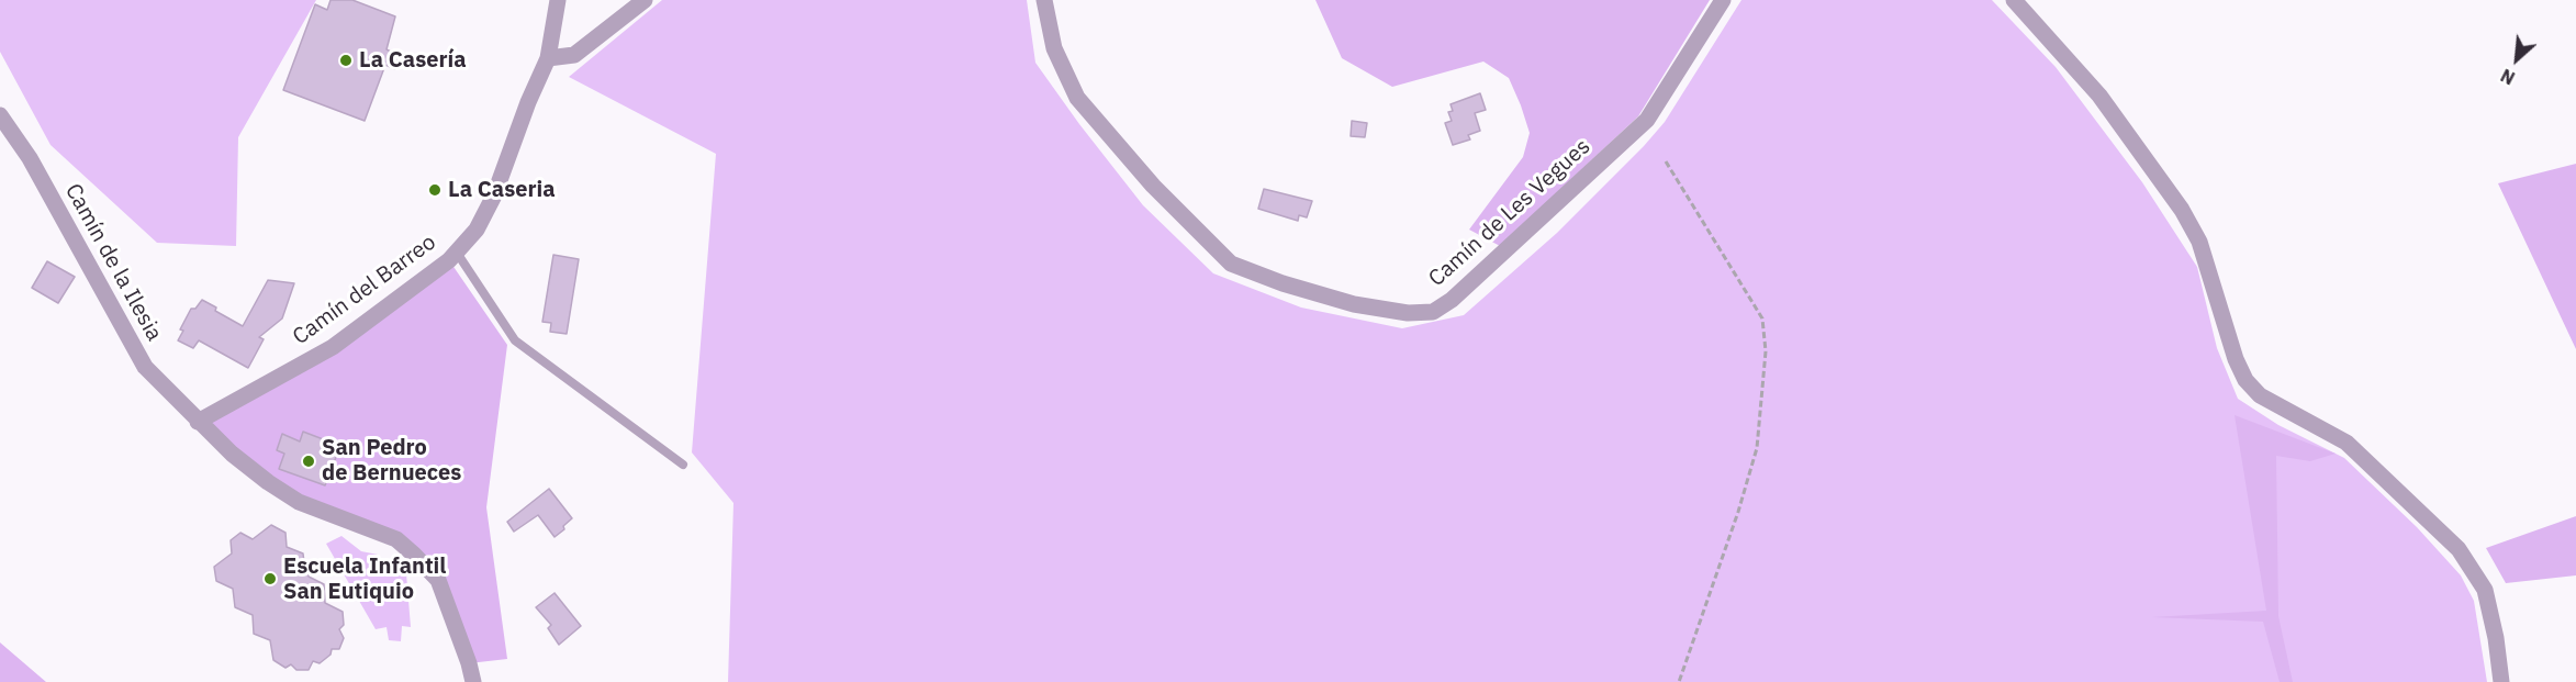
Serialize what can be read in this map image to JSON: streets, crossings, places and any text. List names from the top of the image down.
{
  "streets": {
    "street": ["Camín de Les Vegues", "Camín de la Ilesia", "Camín del Barreo"]
  },
  "crossings": [
    ["Camín de la Ilesia", "Camín del Barreo"]
  ],
  "places": [
    "La Casería",
    "La Caseria",
    "San Pedro de Bernueces",
    "Escuela Infantil San Eutiquio"
  ],
  "north": "bottom left"
}
